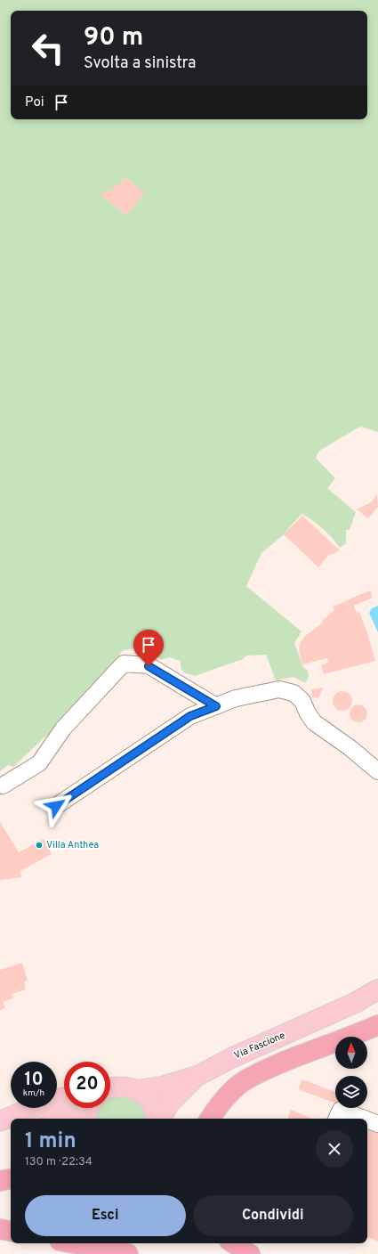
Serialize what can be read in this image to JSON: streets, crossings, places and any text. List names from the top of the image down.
{
  "streets": {
    "main road": ["Via Fascione"]
  },
  "places": ["Villa Anthea"],
  "north": "top",
  "page": {
    "turn": ["90 m", "Svolta a sinistra"],
    "then": "Poi",
    "speed": "10 km/h",
    "limit": "20",
    "heading": ["1 min", "130 m · 22:34"],
    "buttons": ["Esci", "Condividi"]
  }
}
